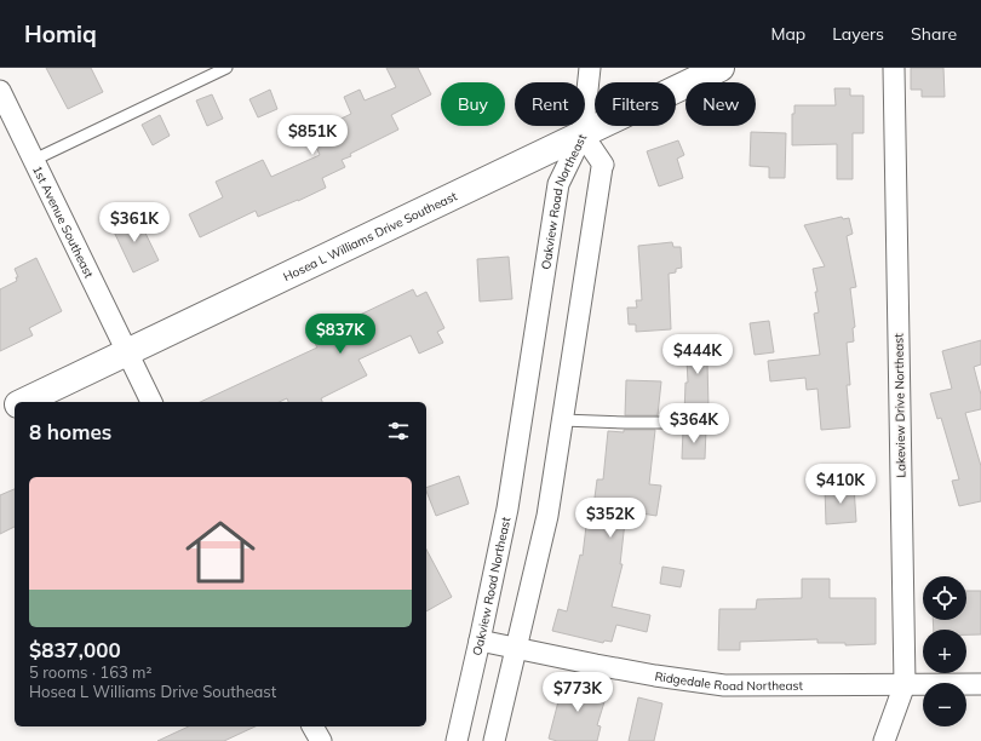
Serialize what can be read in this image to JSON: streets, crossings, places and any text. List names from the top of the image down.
{
  "streets": {
    "street": [
      "Oakview Road Northeast",
      "1st Avenue Southeast",
      "Hosea L Williams Drive Southeast",
      "Lakeview Drive Northeast",
      "Ridgedale Road Northeast"
    ]
  },
  "crossings": [
    ["Oakview Road Northeast", "Hosea L Williams Drive Southeast"],
    ["Oakview Road Northeast", "Ridgedale Road Northeast"],
    ["1st Avenue Southeast", "Hosea L Williams Drive Southeast"],
    ["Lakeview Drive Northeast", "Ridgedale Road Northeast"]
  ],
  "page": {
    "header": "Homiq",
    "nav": ["Map", "Layers", "Share"],
    "chip": [
      "Buy",
      "Rent",
      "Filters",
      "New"
    ],
    "price": [
      "$851K",
      "$361K",
      "$837K",
      "$444K",
      "$364K",
      "$410K",
      "$352K",
      "$773K"
    ],
    "heading": "8 homes",
    "list": [
      {
        "name": "$837,000",
        "note": "5 rooms · 163 m² · Hosea L Williams Drive Southeast"
      }
    ],
    "map_buttons": ["+", "−"]
  }
}
